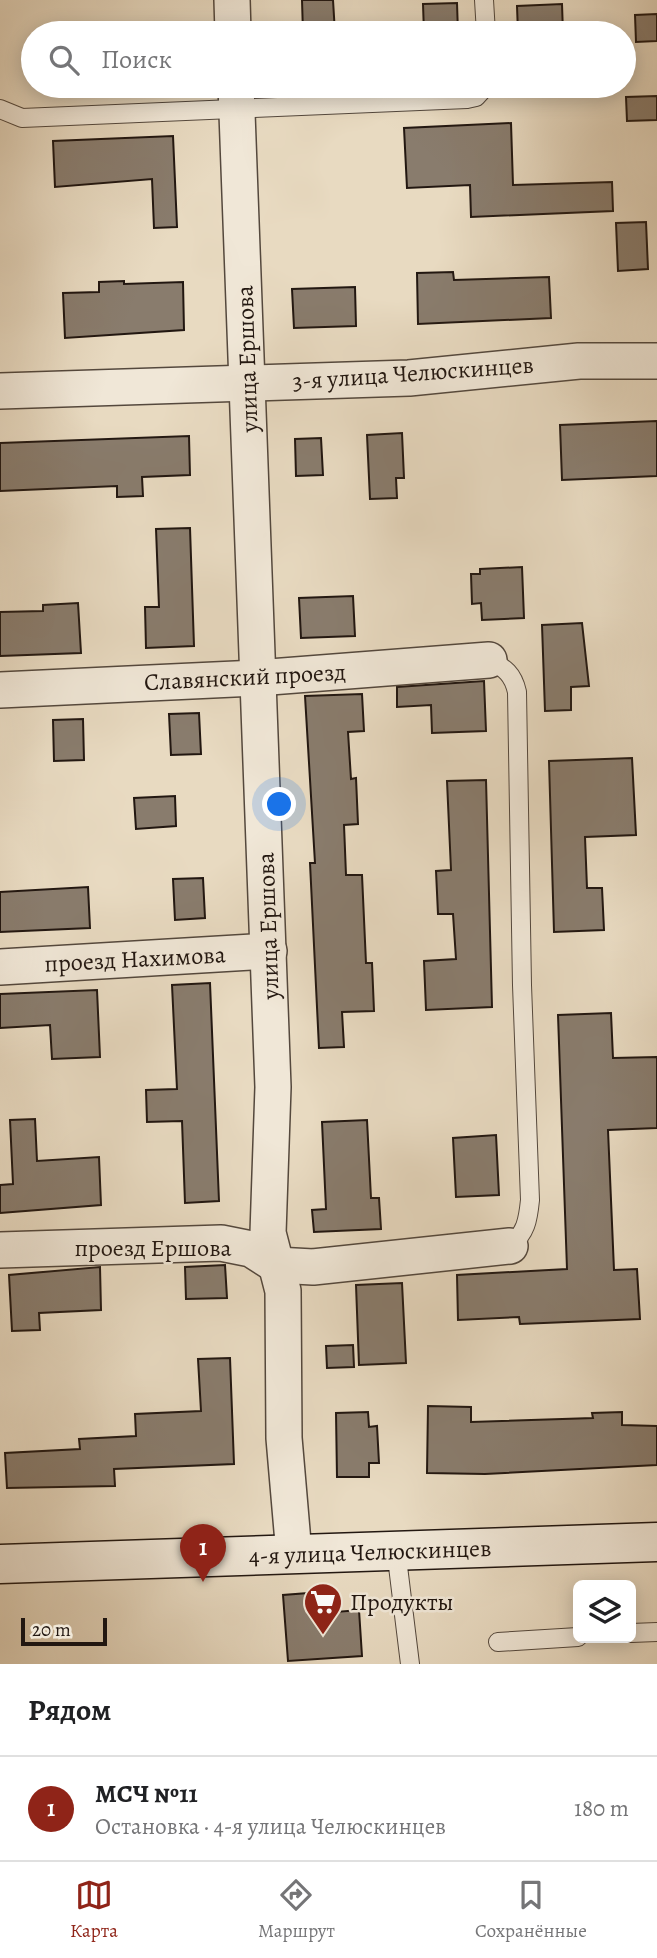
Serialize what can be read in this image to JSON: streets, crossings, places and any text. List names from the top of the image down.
{
  "streets": {
    "main road": ["4-я улица Челюскинцев"],
    "street": [
      "улица Ершова",
      "3-я улица Челюскинцев",
      "Славянский проезд",
      "проезд Нахимова",
      "проезд Ершова"
    ]
  },
  "crossings": [
    ["улица Ершова", "3-я улица Челюскинцев"],
    ["улица Ершова", "Славянский проезд"],
    ["улица Ершова", "проезд Нахимова"],
    ["улица Ершова", "проезд Ершова"],
    ["улица Ершова", "4-я улица Челюскинцев"]
  ],
  "places": {
    "supermarket": ["Продукты"]
  },
  "scale_bar": "20 m",
  "page": {
    "search": "Поиск",
    "pins": "1",
    "scale": "20 m",
    "heading": "Рядом",
    "list": [
      {
        "mark": "1",
        "name": "МСЧ №11",
        "note": "Остановка · 4-я улица Челюскинцев",
        "value": "180 m"
      }
    ],
    "nav": ["Карта", "Маршрут", "Сохранённые"]
  }
}
